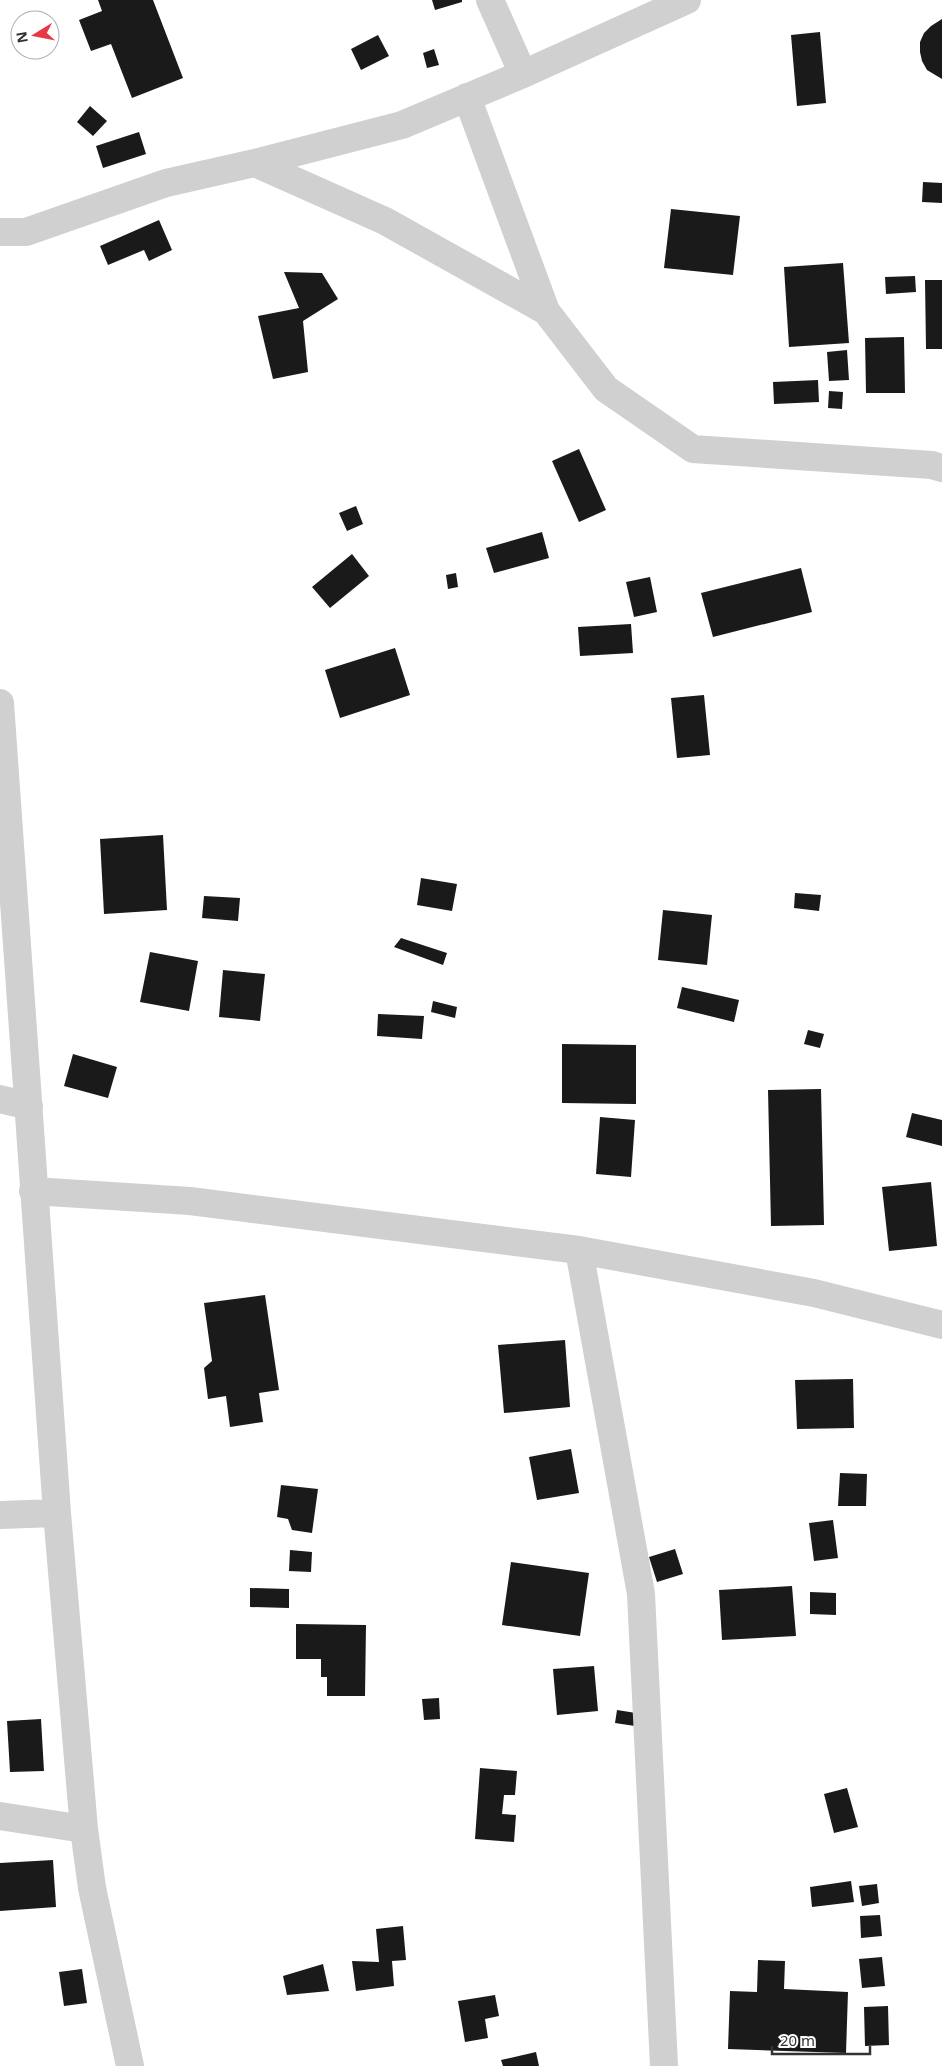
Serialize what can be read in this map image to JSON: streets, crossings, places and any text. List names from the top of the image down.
{
  "scale_bar": "20 m",
  "north": "left"
}
